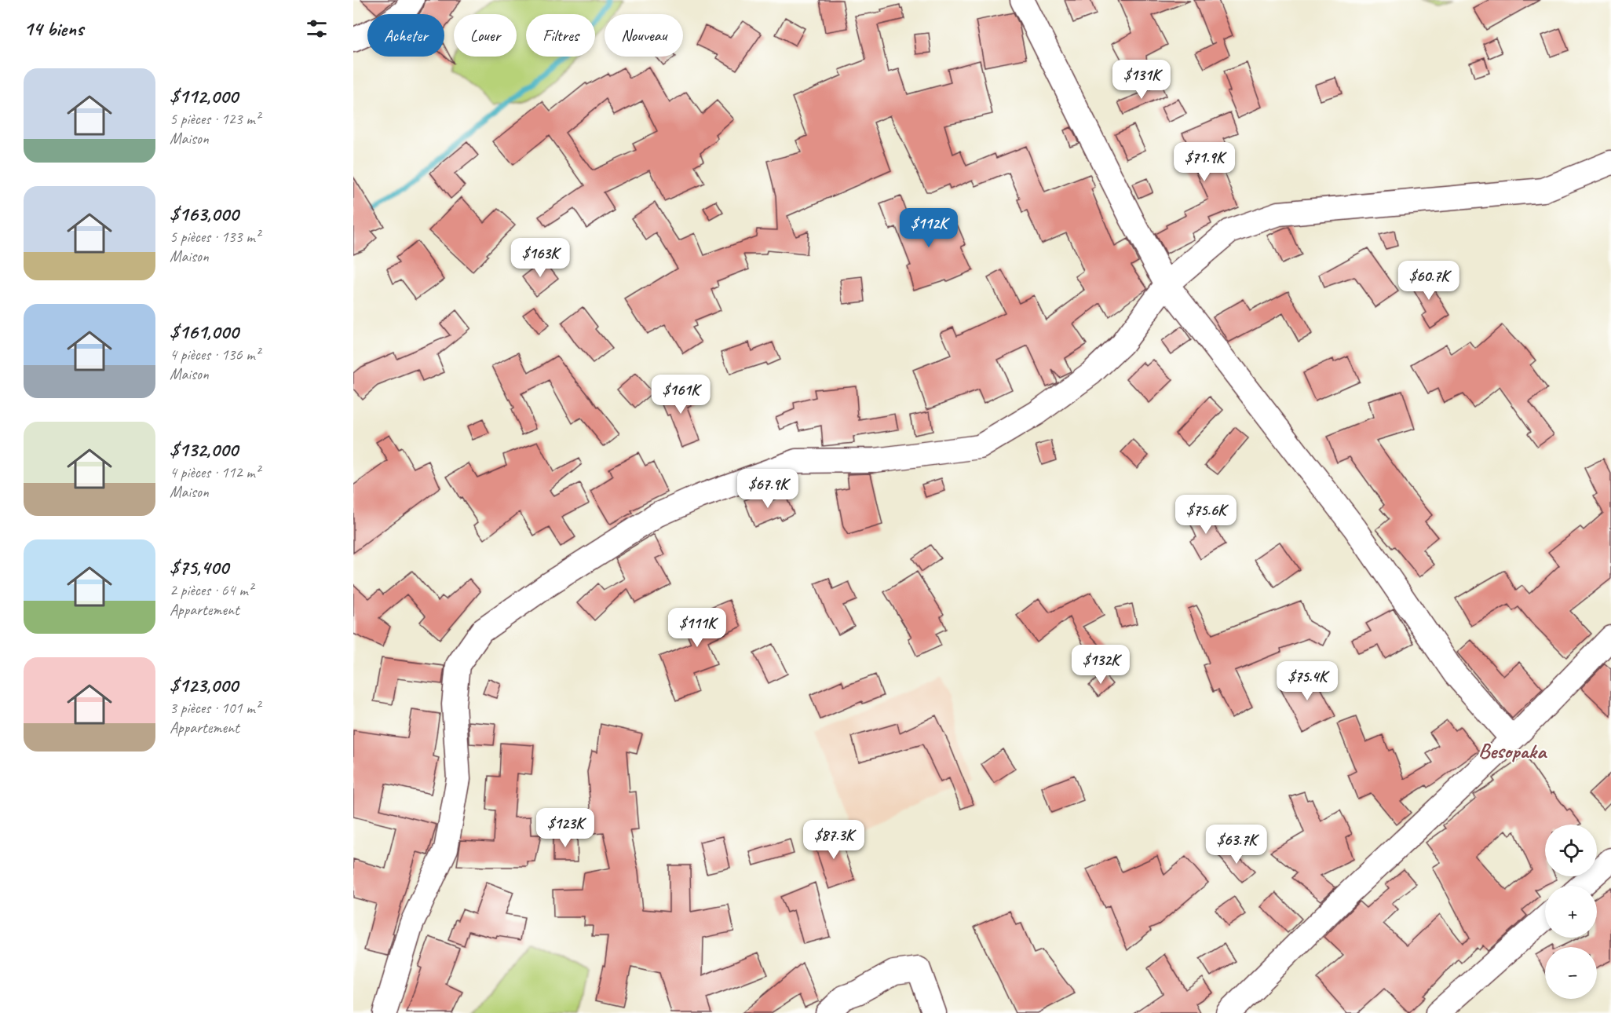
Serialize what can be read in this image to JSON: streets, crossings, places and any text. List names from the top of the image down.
{
  "districts": ["Besopaka"],
  "page": {
    "heading": "14 biens",
    "chip": [
      "Acheter",
      "Louer",
      "Filtres",
      "Nouveau"
    ],
    "list": [
      {
        "name": "$112,000",
        "note": "5 pièces · 123 m² · Maison"
      },
      {
        "name": "$163,000",
        "note": "5 pièces · 133 m² · Maison"
      },
      {
        "name": "$161,000",
        "note": "4 pièces · 136 m² · Maison"
      },
      {
        "name": "$132,000",
        "note": "4 pièces · 112 m² · Maison"
      },
      {
        "name": "$75,400",
        "note": "2 pièces · 64 m² · Appartement"
      },
      {
        "name": "$123,000",
        "note": "3 pièces · 101 m² · Appartement"
      }
    ],
    "price": [
      "$131K",
      "$71.9K",
      "$112K",
      "$163K",
      "$60.7K",
      "$161K",
      "$67.9K",
      "$75.6K",
      "$111K",
      "$132K",
      "$75.4K",
      "$123K",
      "$87.3K",
      "$63.7K"
    ],
    "map_buttons": ["+", "−"]
  }
}
